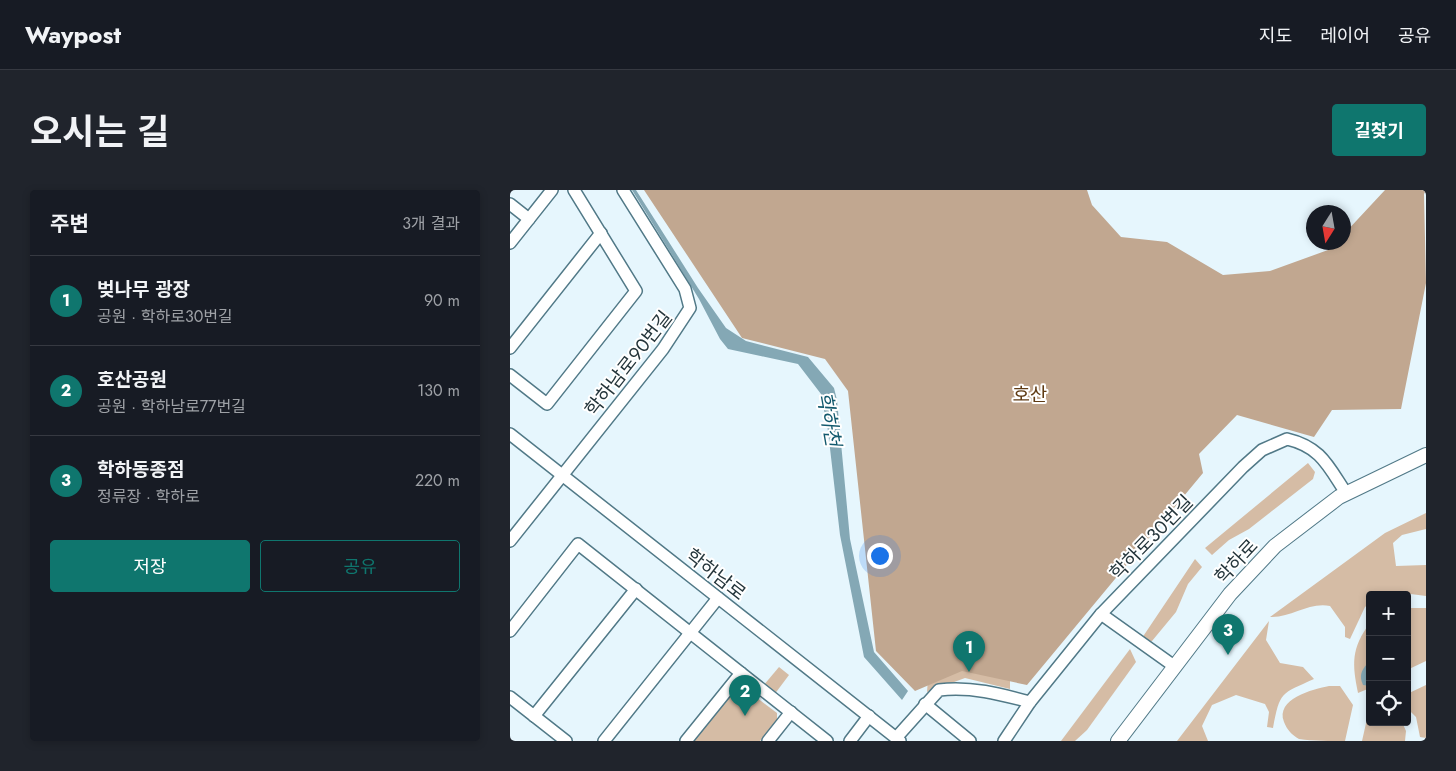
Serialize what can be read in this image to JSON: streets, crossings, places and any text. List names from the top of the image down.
{
  "streets": {
    "street": [
      "학하남로90번길",
      "학하로30번길",
      "학하로",
      "학하남로"
    ]
  },
  "crossings": [
    ["학하남로90번길", "학하남로"],
    ["학하로30번길", "학하로"]
  ],
  "water": ["학하천"],
  "parks": ["호산"],
  "north": "bottom",
  "page": {
    "header": "Waypost",
    "nav": ["지도", "레이어", "공유"],
    "title": "오시는 길",
    "buttons": [
      "길찾기",
      ["저장", "공유"]
    ],
    "heading": ["주변", "3개 결과"],
    "list": [
      {
        "mark": "1",
        "name": "벚나무 광장",
        "note": "공원 · 학하로30번길",
        "value": "90 m"
      },
      {
        "mark": "2",
        "name": "호산공원",
        "note": "공원 · 학하남로77번길",
        "value": "130 m"
      },
      {
        "mark": "3",
        "name": "학하동종점",
        "note": "정류장 · 학하로",
        "value": "220 m"
      }
    ],
    "map_buttons": ["+", "−"],
    "pins": ["3", "1", "2"]
  }
}
